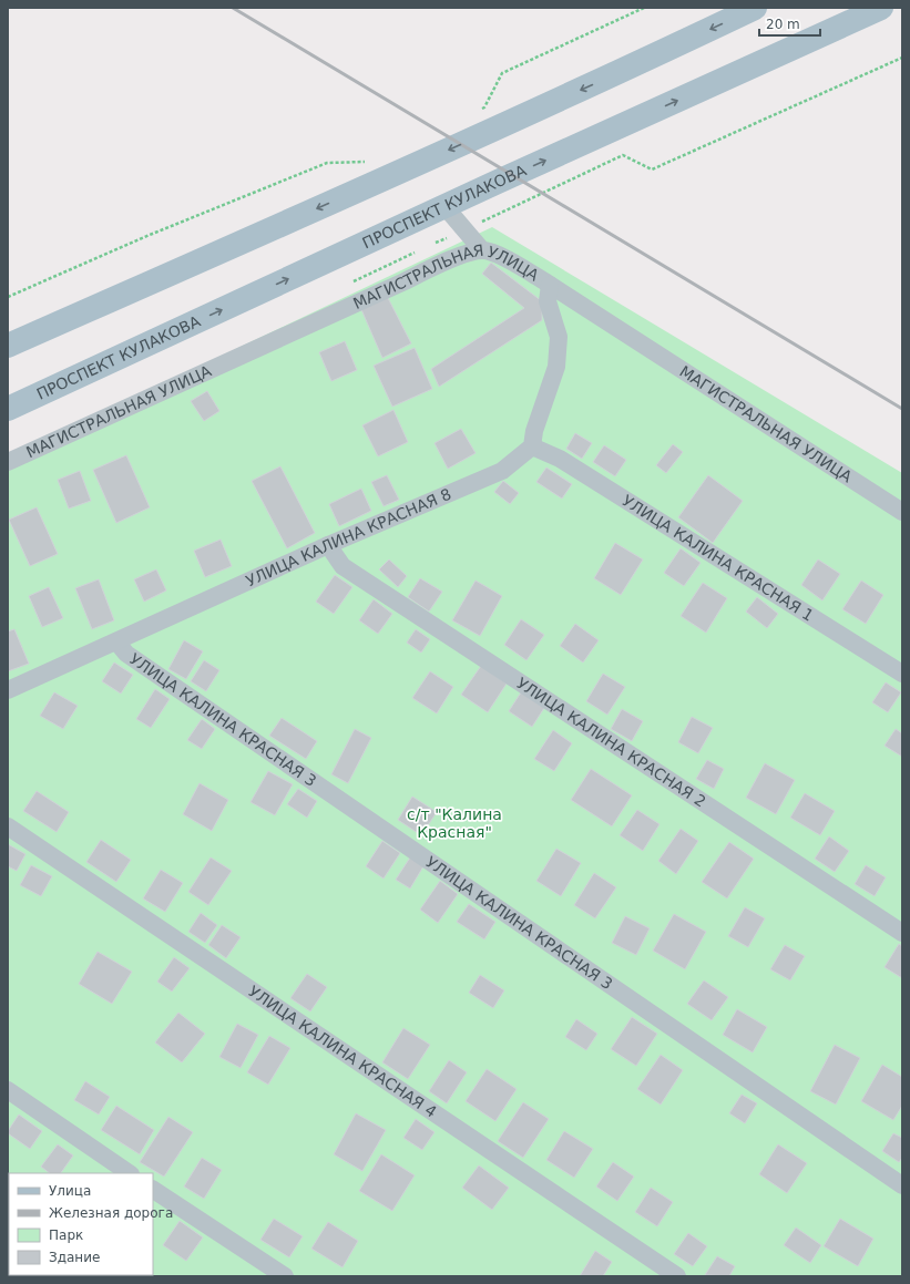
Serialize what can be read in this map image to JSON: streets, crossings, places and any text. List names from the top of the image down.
{
  "streets": {
    "main road": ["ПРОСПЕКТ КУЛАКОВА"],
    "street": [
      "МАГИСТРАЛЬНАЯ УЛИЦА",
      "УЛИЦА КАЛИНА КРАСНАЯ 8",
      "УЛИЦА КАЛИНА КРАСНАЯ 1",
      "УЛИЦА КАЛИНА КРАСНАЯ 3",
      "УЛИЦА КАЛИНА КРАСНАЯ 2",
      "УЛИЦА КАЛИНА КРАСНАЯ 4"
    ]
  },
  "crossings": [
    ["УЛИЦА КАЛИНА КРАСНАЯ 8", "УЛИЦА КАЛИНА КРАСНАЯ 1"],
    ["УЛИЦА КАЛИНА КРАСНАЯ 8", "УЛИЦА КАЛИНА КРАСНАЯ 3"],
    ["УЛИЦА КАЛИНА КРАСНАЯ 8", "УЛИЦА КАЛИНА КРАСНАЯ 2"]
  ],
  "parks": ["с/т \"Калина Красная\""],
  "legend": [
    "Улица",
    "Железная дорога",
    "Парк",
    "Здание"
  ],
  "scale_bar": "20 m"
}
